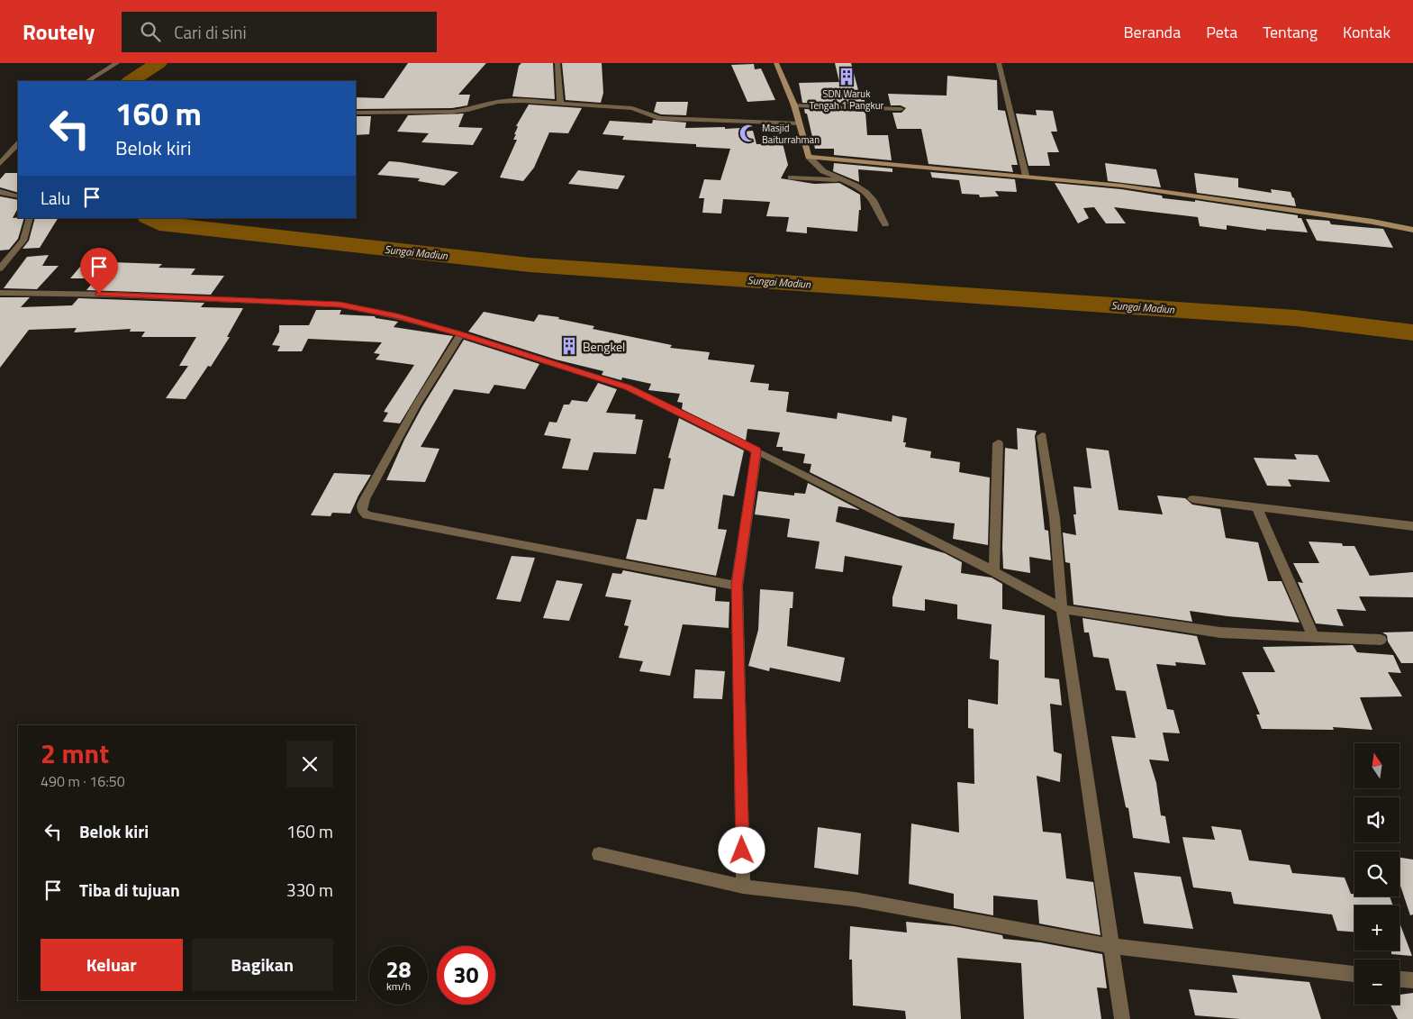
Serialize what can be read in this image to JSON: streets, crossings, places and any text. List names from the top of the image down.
{
  "water": ["Sungai Madiun"],
  "places": {
    "building": ["SDN Waruk Tengah 1 Pangkur", "Bengkel"],
    "mosque": ["Masjid Baiturrahman"]
  },
  "north": "top",
  "page": {
    "header": "Routely",
    "search": "Cari di sini",
    "nav": [
      "Beranda",
      "Peta",
      "Tentang",
      "Kontak"
    ],
    "turn": ["160 m", "Belok kiri"],
    "then": "Lalu",
    "heading": ["2 mnt", "490 m · 16:50"],
    "map_buttons": ["+", "−"],
    "list": [
      {
        "name": "Belok kiri",
        "value": "160 m"
      },
      {
        "name": "Tiba di tujuan",
        "value": "330 m"
      }
    ],
    "buttons": ["Keluar", "Bagikan"],
    "speed": "28 km/h",
    "limit": "30"
  }
}
